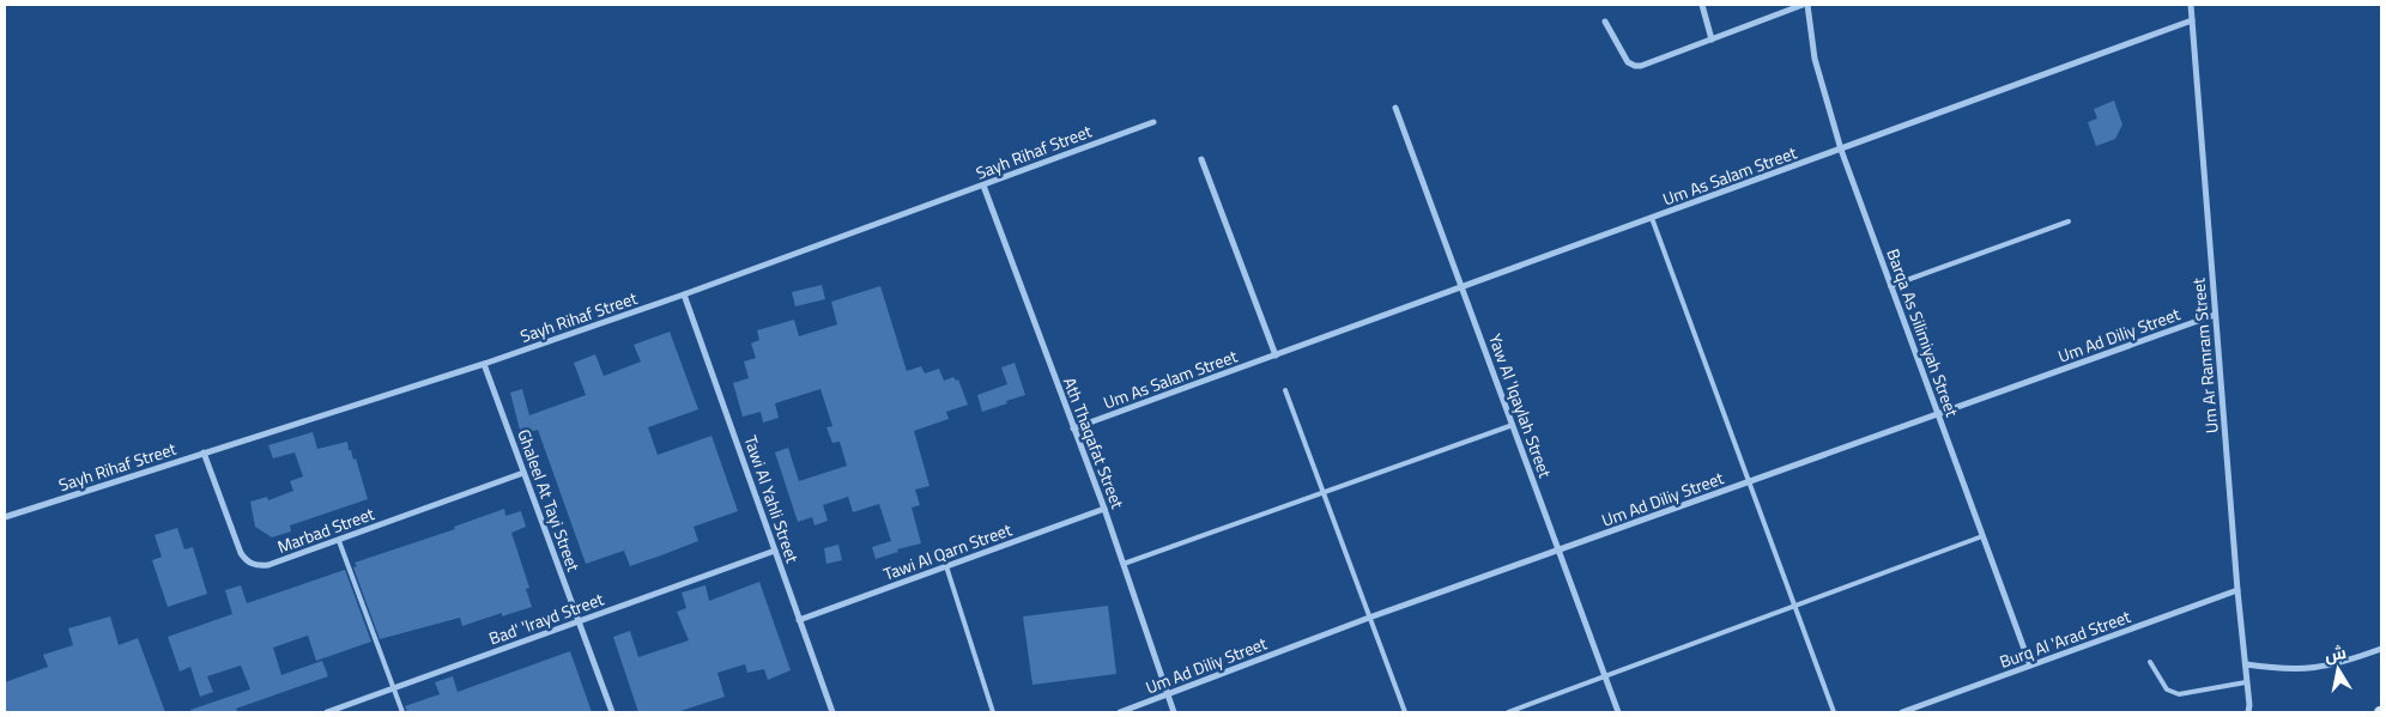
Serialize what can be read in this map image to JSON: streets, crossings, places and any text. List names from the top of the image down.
{
  "streets": {
    "street": [
      "Sayh Rihaf Street",
      "Um As Salam Street",
      "Barqa As Silimiyah Street",
      "Um Ad Diliy Street",
      "Um Ar Ramram Street",
      "Yaw Al 'Iqaylah Street",
      "Ath Thaqafat Street",
      "Tawi Al Yahli Street",
      "Ghaleel At Tayi Street",
      "Marbad Street",
      "Tawi Al Qarn Street",
      "Bad' 'Irayd Street",
      "Burq Al 'Arad Street"
    ]
  },
  "crossings": [
    ["Sayh Rihaf Street", "Ath Thaqafat Street"],
    ["Sayh Rihaf Street", "Tawi Al Yahli Street"],
    ["Sayh Rihaf Street", "Ghaleel At Tayi Street"],
    ["Sayh Rihaf Street", "Marbad Street"],
    ["Um As Salam Street", "Barqa As Silimiyah Street"],
    ["Um As Salam Street", "Um Ar Ramram Street"],
    ["Um As Salam Street", "Yaw Al 'Iqaylah Street"],
    ["Um As Salam Street", "Ath Thaqafat Street"],
    ["Barqa As Silimiyah Street", "Um Ad Diliy Street"],
    ["Barqa As Silimiyah Street", "Burq Al 'Arad Street"],
    ["Um Ad Diliy Street", "Um Ar Ramram Street"],
    ["Um Ad Diliy Street", "Yaw Al 'Iqaylah Street"],
    ["Um Ad Diliy Street", "Ath Thaqafat Street"],
    ["Um Ar Ramram Street", "Burq Al 'Arad Street"],
    ["Ath Thaqafat Street", "Tawi Al Qarn Street"],
    ["Tawi Al Yahli Street", "Tawi Al Qarn Street"],
    ["Tawi Al Yahli Street", "Bad' 'Irayd Street"],
    ["Ghaleel At Tayi Street", "Marbad Street"],
    ["Ghaleel At Tayi Street", "Bad' 'Irayd Street"]
  ],
  "north": "top"
}
